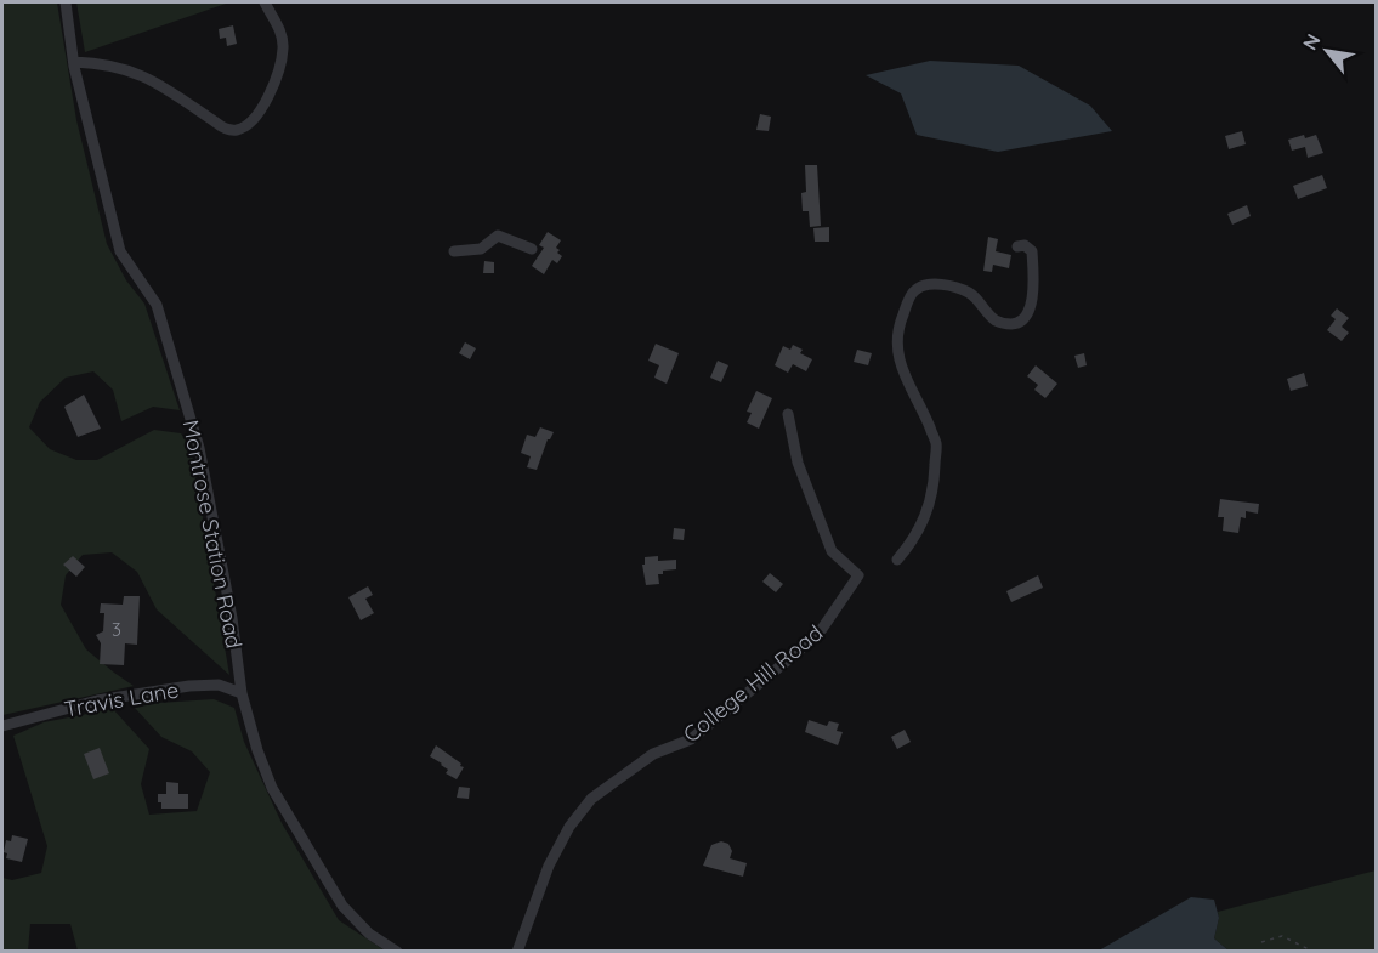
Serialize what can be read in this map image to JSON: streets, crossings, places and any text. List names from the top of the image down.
{
  "streets": {
    "street": ["Montrose Station Road", "College Hill Road", "Travis Lane"]
  },
  "crossings": [
    ["Montrose Station Road", "Travis Lane"]
  ],
  "house_numbers": ["3"],
  "north": "top left"
}
